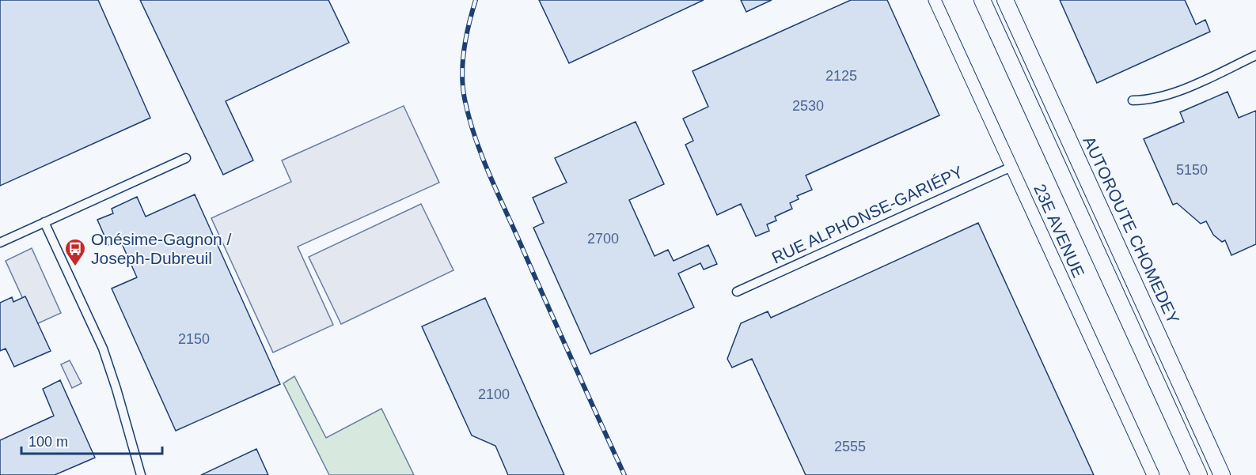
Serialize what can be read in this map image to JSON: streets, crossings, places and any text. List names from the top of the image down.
{
  "streets": {
    "highway": ["AUTOROUTE CHOMEDEY"],
    "street": ["RUE ALPHONSE-GARIÉPY", "23E AVENUE"]
  },
  "crossings": [
    ["RUE ALPHONSE-GARIÉPY", "23E AVENUE"]
  ],
  "places": {
    "bus stop": ["Onésime-Gagnon / Joseph-Dubreuil"]
  },
  "house_numbers": [
    "2125",
    "2530",
    "5150",
    "2700",
    "2150",
    "2100",
    "2555"
  ],
  "scale_bar": "100 m"
}
